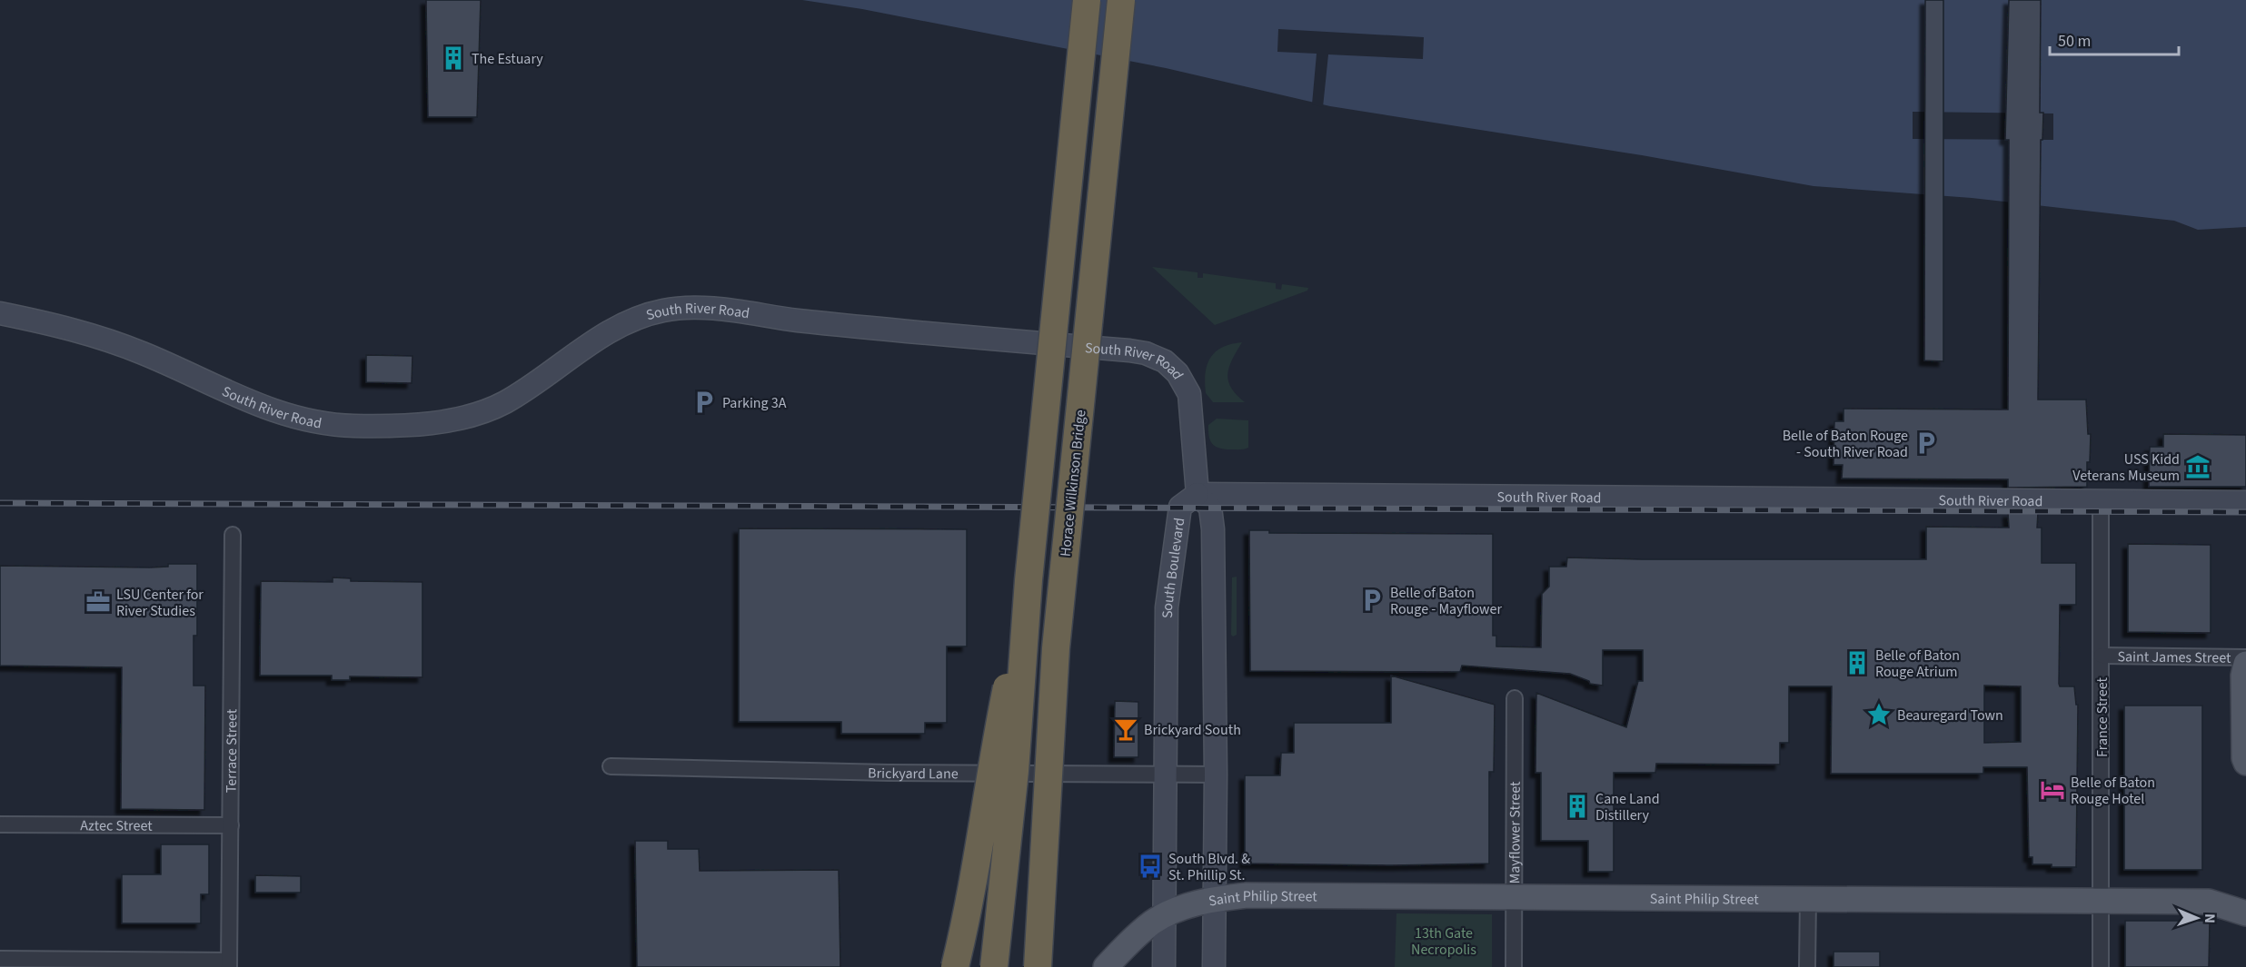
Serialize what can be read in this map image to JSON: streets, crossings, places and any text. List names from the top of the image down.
{
  "streets": {
    "highway": ["Horace Wilkinson Bridge"],
    "main road": ["South River Road", "South Boulevard", "Saint Philip Street"],
    "street": [
      "Saint James Street",
      "France Street",
      "Terrace Street",
      "Brickyard Lane",
      "Aztec Street",
      "Mayflower Street"
    ]
  },
  "crossings": [
    ["South River Road", "South Boulevard"],
    ["South River Road", "France Street"],
    ["South Boulevard", "Brickyard Lane"],
    ["South Boulevard", "Saint Philip Street"],
    ["Saint James Street", "France Street"],
    ["France Street", "Saint Philip Street"],
    ["Terrace Street", "Aztec Street"],
    ["Mayflower Street", "Saint Philip Street"]
  ],
  "parks": ["13th Gate Necropolis"],
  "places": {
    "building": ["The Estuary", "Belle of Baton Rouge Atrium", "Cane Land Distillery"],
    "parking": ["Parking 3A", "Belle of Baton Rouge - South River Road", "Belle of Baton Rouge - Mayflower"],
    "museum": ["USS Kidd Veterans Museum"],
    "office": ["LSU Center for River Studies"],
    "place": ["Beauregard Town"],
    "bar": ["Brickyard South"],
    "hotel": ["Belle of Baton Rouge Hotel"],
    "bus stop": ["South Blvd. & St. Phillip St."]
  },
  "scale_bar": "50 m",
  "north": "right"
}
